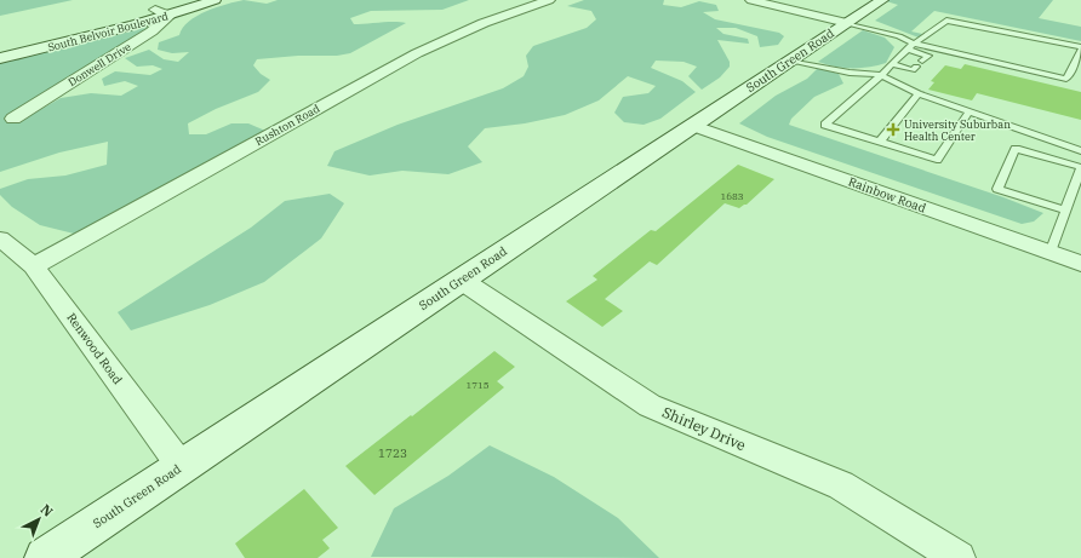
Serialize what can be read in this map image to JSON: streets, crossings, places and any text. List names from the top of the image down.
{
  "streets": {
    "main road": ["South Belvoir Boulevard", "South Green Road"],
    "street": [
      "Donwell Drive",
      "Rushton Road",
      "Rainbow Road",
      "Renwood Road",
      "Shirley Drive"
    ]
  },
  "crossings": [
    ["South Belvoir Boulevard", "Donwell Drive"],
    ["South Green Road", "Rainbow Road"],
    ["South Green Road", "Renwood Road"],
    ["South Green Road", "Shirley Drive"],
    ["Rushton Road", "Renwood Road"]
  ],
  "places": {
    "health": ["University Suburban Health Center"]
  },
  "house_numbers": ["1683", "1715", "1723"],
  "north": "top right"
}
